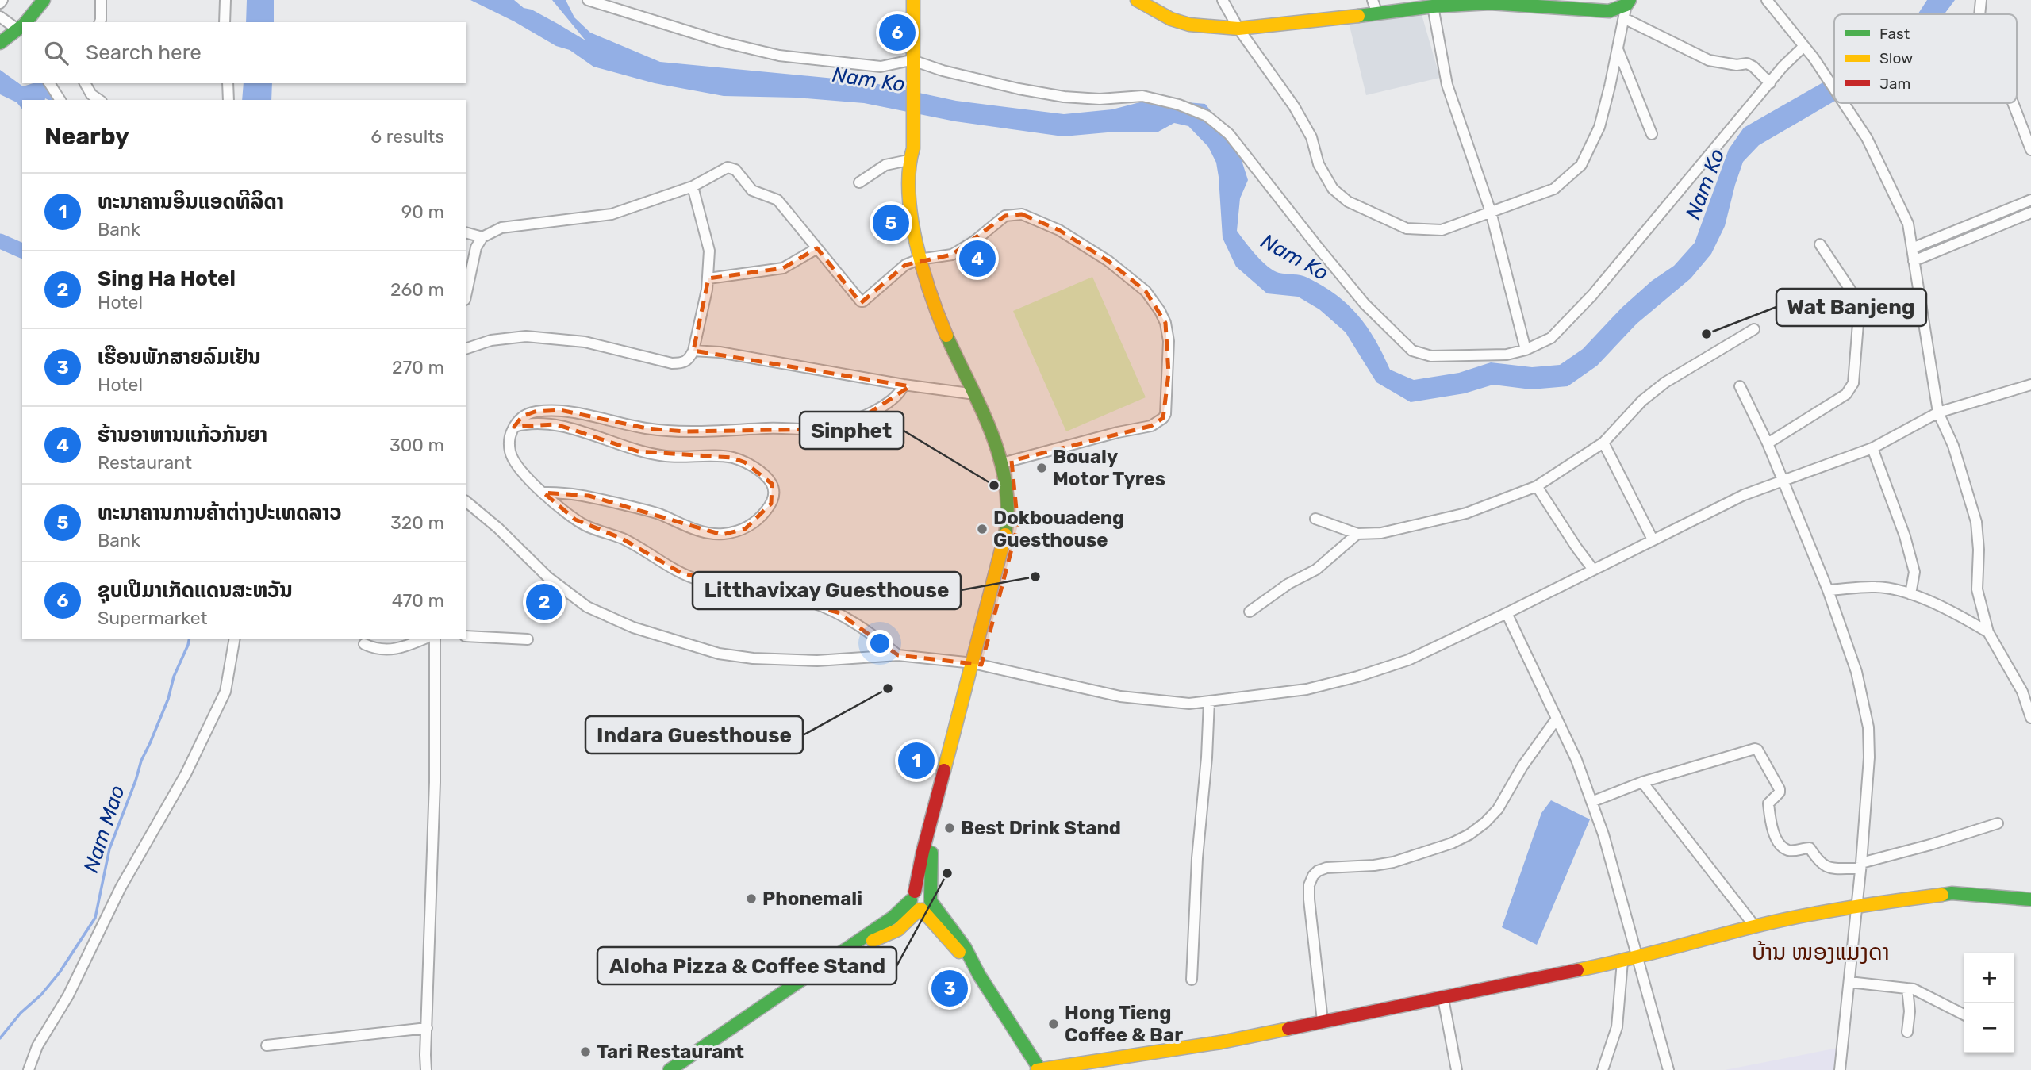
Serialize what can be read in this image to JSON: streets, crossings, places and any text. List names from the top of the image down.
{
  "districts": ["ບ້ານ ໜອງແມງດາ"],
  "water": ["Nam Ko", "Nam Mao"],
  "places": [
    "Wat Banjeng",
    "Boualy Motor Tyres",
    "Sinphet",
    "Dokbouadeng Guesthouse",
    "Litthavixay Guesthouse",
    "Indara Guesthouse",
    "Best Drink Stand",
    "Aloha Pizza & Coffee Stand",
    "Phonemali",
    "Hong Tieng Coffee & Bar",
    "Tari Restaurant"
  ],
  "legend": ["Fast", "Slow", "Jam"],
  "page": {
    "pins": [
      "6",
      "5",
      "4",
      "2",
      "1",
      "3"
    ],
    "search": "Search here",
    "heading": ["Nearby", "6 results"],
    "list": [
      {
        "mark": "1",
        "name": "ທະນາຄານອິນແອດທີລິດາ",
        "note": "Bank",
        "value": "90 m"
      },
      {
        "mark": "2",
        "name": "Sing Ha Hotel",
        "note": "Hotel",
        "value": "260 m"
      },
      {
        "mark": "3",
        "name": "ເຮືອນພັກສາຍລົມເຢັນ",
        "note": "Hotel",
        "value": "270 m"
      },
      {
        "mark": "4",
        "name": "ຮ້ານອາຫານແກ້ວກັນຍາ",
        "note": "Restaurant",
        "value": "300 m"
      },
      {
        "mark": "5",
        "name": "ທະນາຄານການຄ້າຕ່າງປະເທດລາວ",
        "note": "Bank",
        "value": "320 m"
      },
      {
        "mark": "6",
        "name": "ຊຸບເປີມາເກັດແດນສະຫວັນ",
        "note": "Supermarket",
        "value": "470 m"
      }
    ],
    "map_buttons": ["+", "−"]
  }
}
